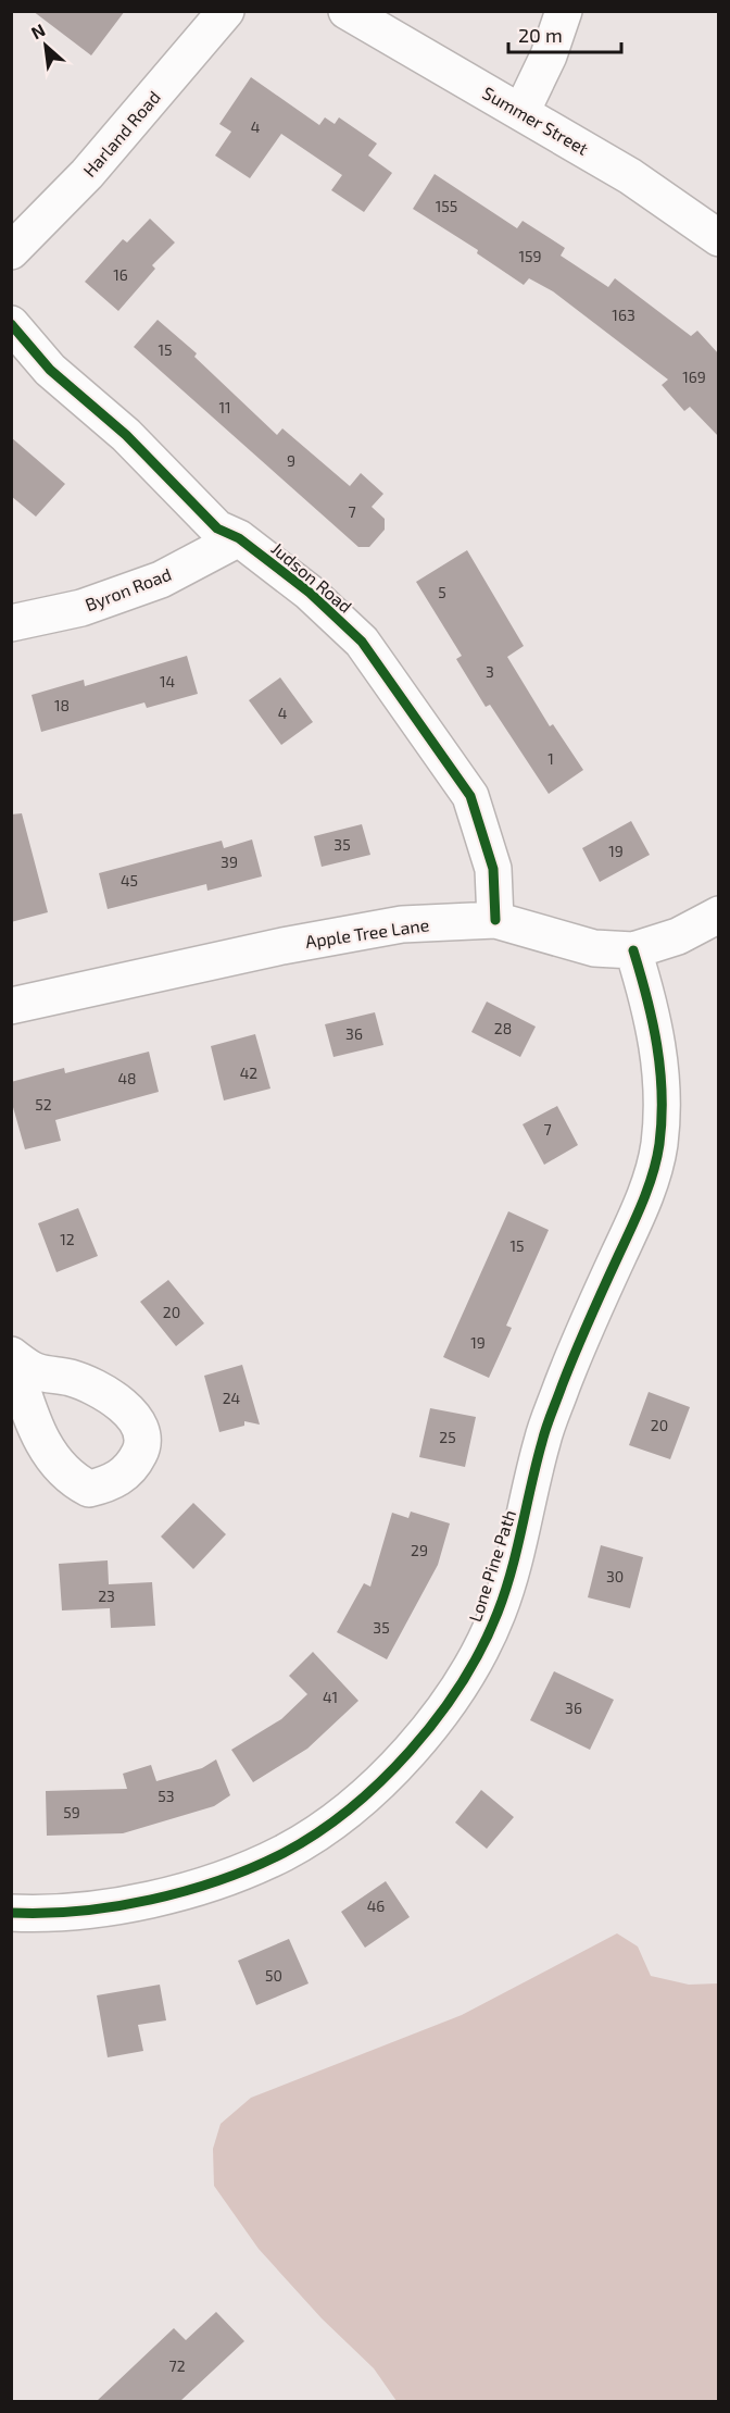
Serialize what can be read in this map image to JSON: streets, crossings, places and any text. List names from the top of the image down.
{
  "streets": {
    "street": [
      "Summer Street",
      "Harland Road",
      "Judson Road",
      "Byron Road",
      "Apple Tree Lane",
      "Lone Pine Path"
    ]
  },
  "crossings": [
    ["Judson Road", "Byron Road"],
    ["Judson Road", "Apple Tree Lane"],
    ["Apple Tree Lane", "Lone Pine Path"]
  ],
  "house_numbers": [
    "4",
    "155",
    "159",
    "16",
    "163",
    "15",
    "169",
    "11",
    "9",
    "7",
    "5",
    "3",
    "14",
    "18",
    "4",
    "1",
    "35",
    "19",
    "39",
    "45",
    "28",
    "36",
    "42",
    "48",
    "52",
    "7",
    "12",
    "15",
    "20",
    "19",
    "24",
    "20",
    "25",
    "29",
    "30",
    "23",
    "35",
    "41",
    "36",
    "53",
    "59",
    "46",
    "50",
    "72"
  ],
  "scale_bar": "20 m",
  "north": "top left"
}
